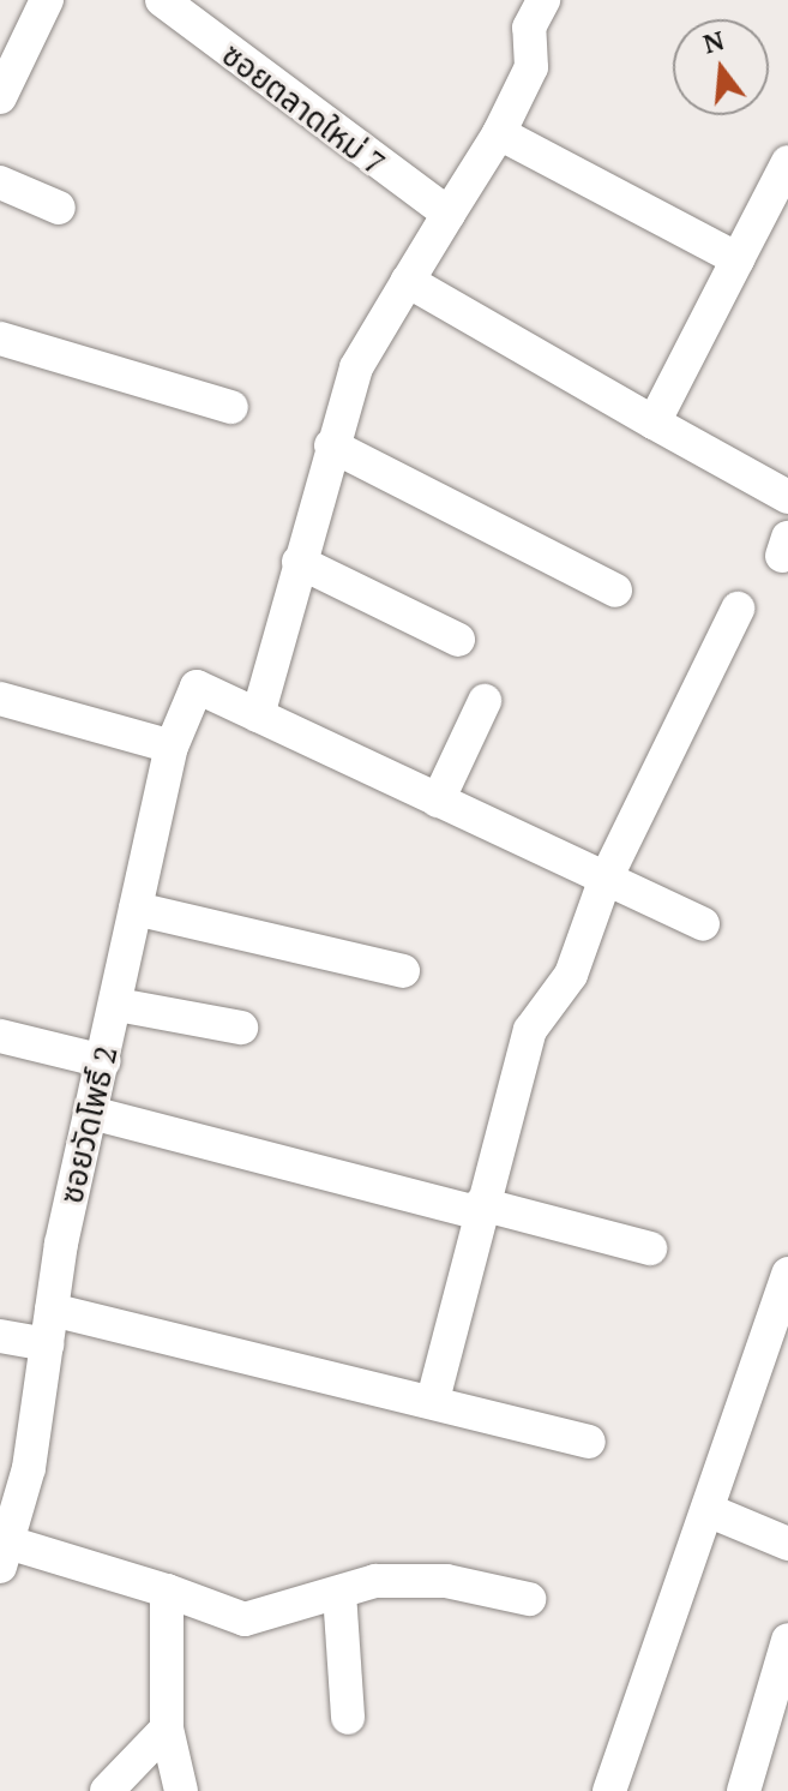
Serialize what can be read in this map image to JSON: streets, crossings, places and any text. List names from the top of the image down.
{
  "streets": {
    "street": ["ซอยตลาดใหม่ 7", "ซอยวัดโพธิ์ 2"]
  },
  "north": "top"
}
